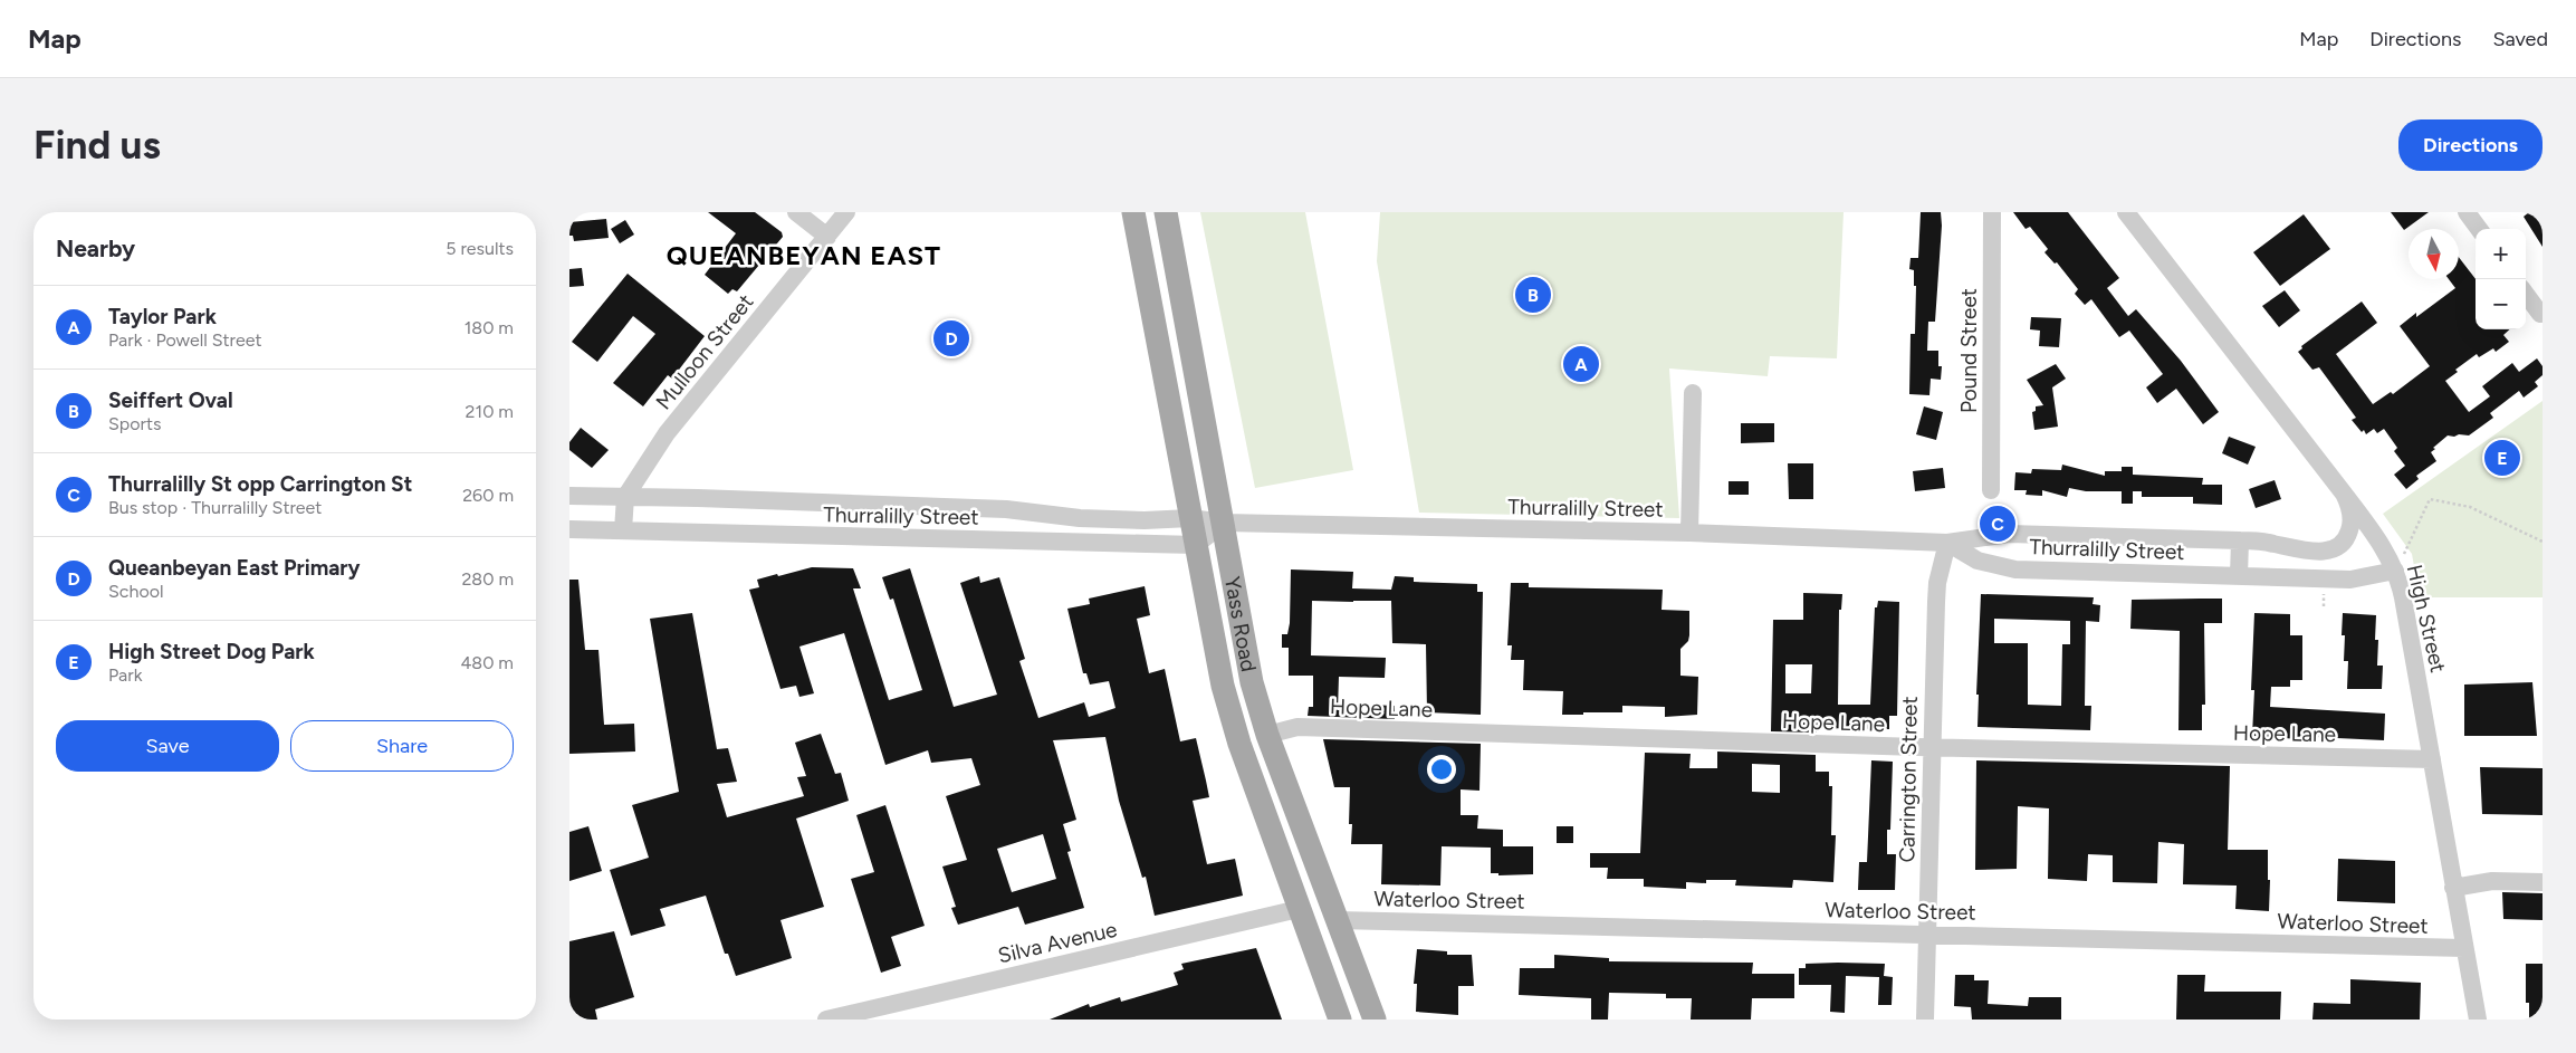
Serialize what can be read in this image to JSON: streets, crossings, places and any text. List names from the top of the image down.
{
  "streets": {
    "main road": ["Yass Road"],
    "street": [
      "Pound Street",
      "Mulloon Street",
      "Thurralilly Street",
      "High Street",
      "Hope Lane",
      "Carrington Street",
      "Waterloo Street",
      "Silva Avenue"
    ]
  },
  "crossings": [
    ["Mulloon Street", "Thurralilly Street"],
    ["Thurralilly Street", "High Street"],
    ["Thurralilly Street", "Yass Road"],
    ["Thurralilly Street", "Carrington Street"],
    ["High Street", "Hope Lane"],
    ["High Street", "Waterloo Street"],
    ["Yass Road", "Hope Lane"],
    ["Yass Road", "Waterloo Street"],
    ["Yass Road", "Silva Avenue"],
    ["Hope Lane", "Carrington Street"],
    ["Carrington Street", "Waterloo Street"]
  ],
  "districts": ["QUEANBEYAN EAST"],
  "north": "bottom",
  "page": {
    "header": "Map",
    "nav": ["Map", "Directions", "Saved"],
    "buttons": [
      "Directions",
      ["Save", "Share"]
    ],
    "title": "Find us",
    "heading": ["Nearby", "5 results"],
    "map_buttons": ["+", "−"],
    "pins": [
      "B",
      "D",
      "A",
      "E",
      "C"
    ],
    "list": [
      {
        "mark": "A",
        "name": "Taylor Park",
        "note": "Park · Powell Street",
        "value": "180 m"
      },
      {
        "mark": "B",
        "name": "Seiffert Oval",
        "note": "Sports",
        "value": "210 m"
      },
      {
        "mark": "C",
        "name": "Thurralilly St opp Carrington St",
        "note": "Bus stop · Thurralilly Street",
        "value": "260 m"
      },
      {
        "mark": "D",
        "name": "Queanbeyan East Primary",
        "note": "School",
        "value": "280 m"
      },
      {
        "mark": "E",
        "name": "High Street Dog Park",
        "note": "Park",
        "value": "480 m"
      }
    ]
  }
}
